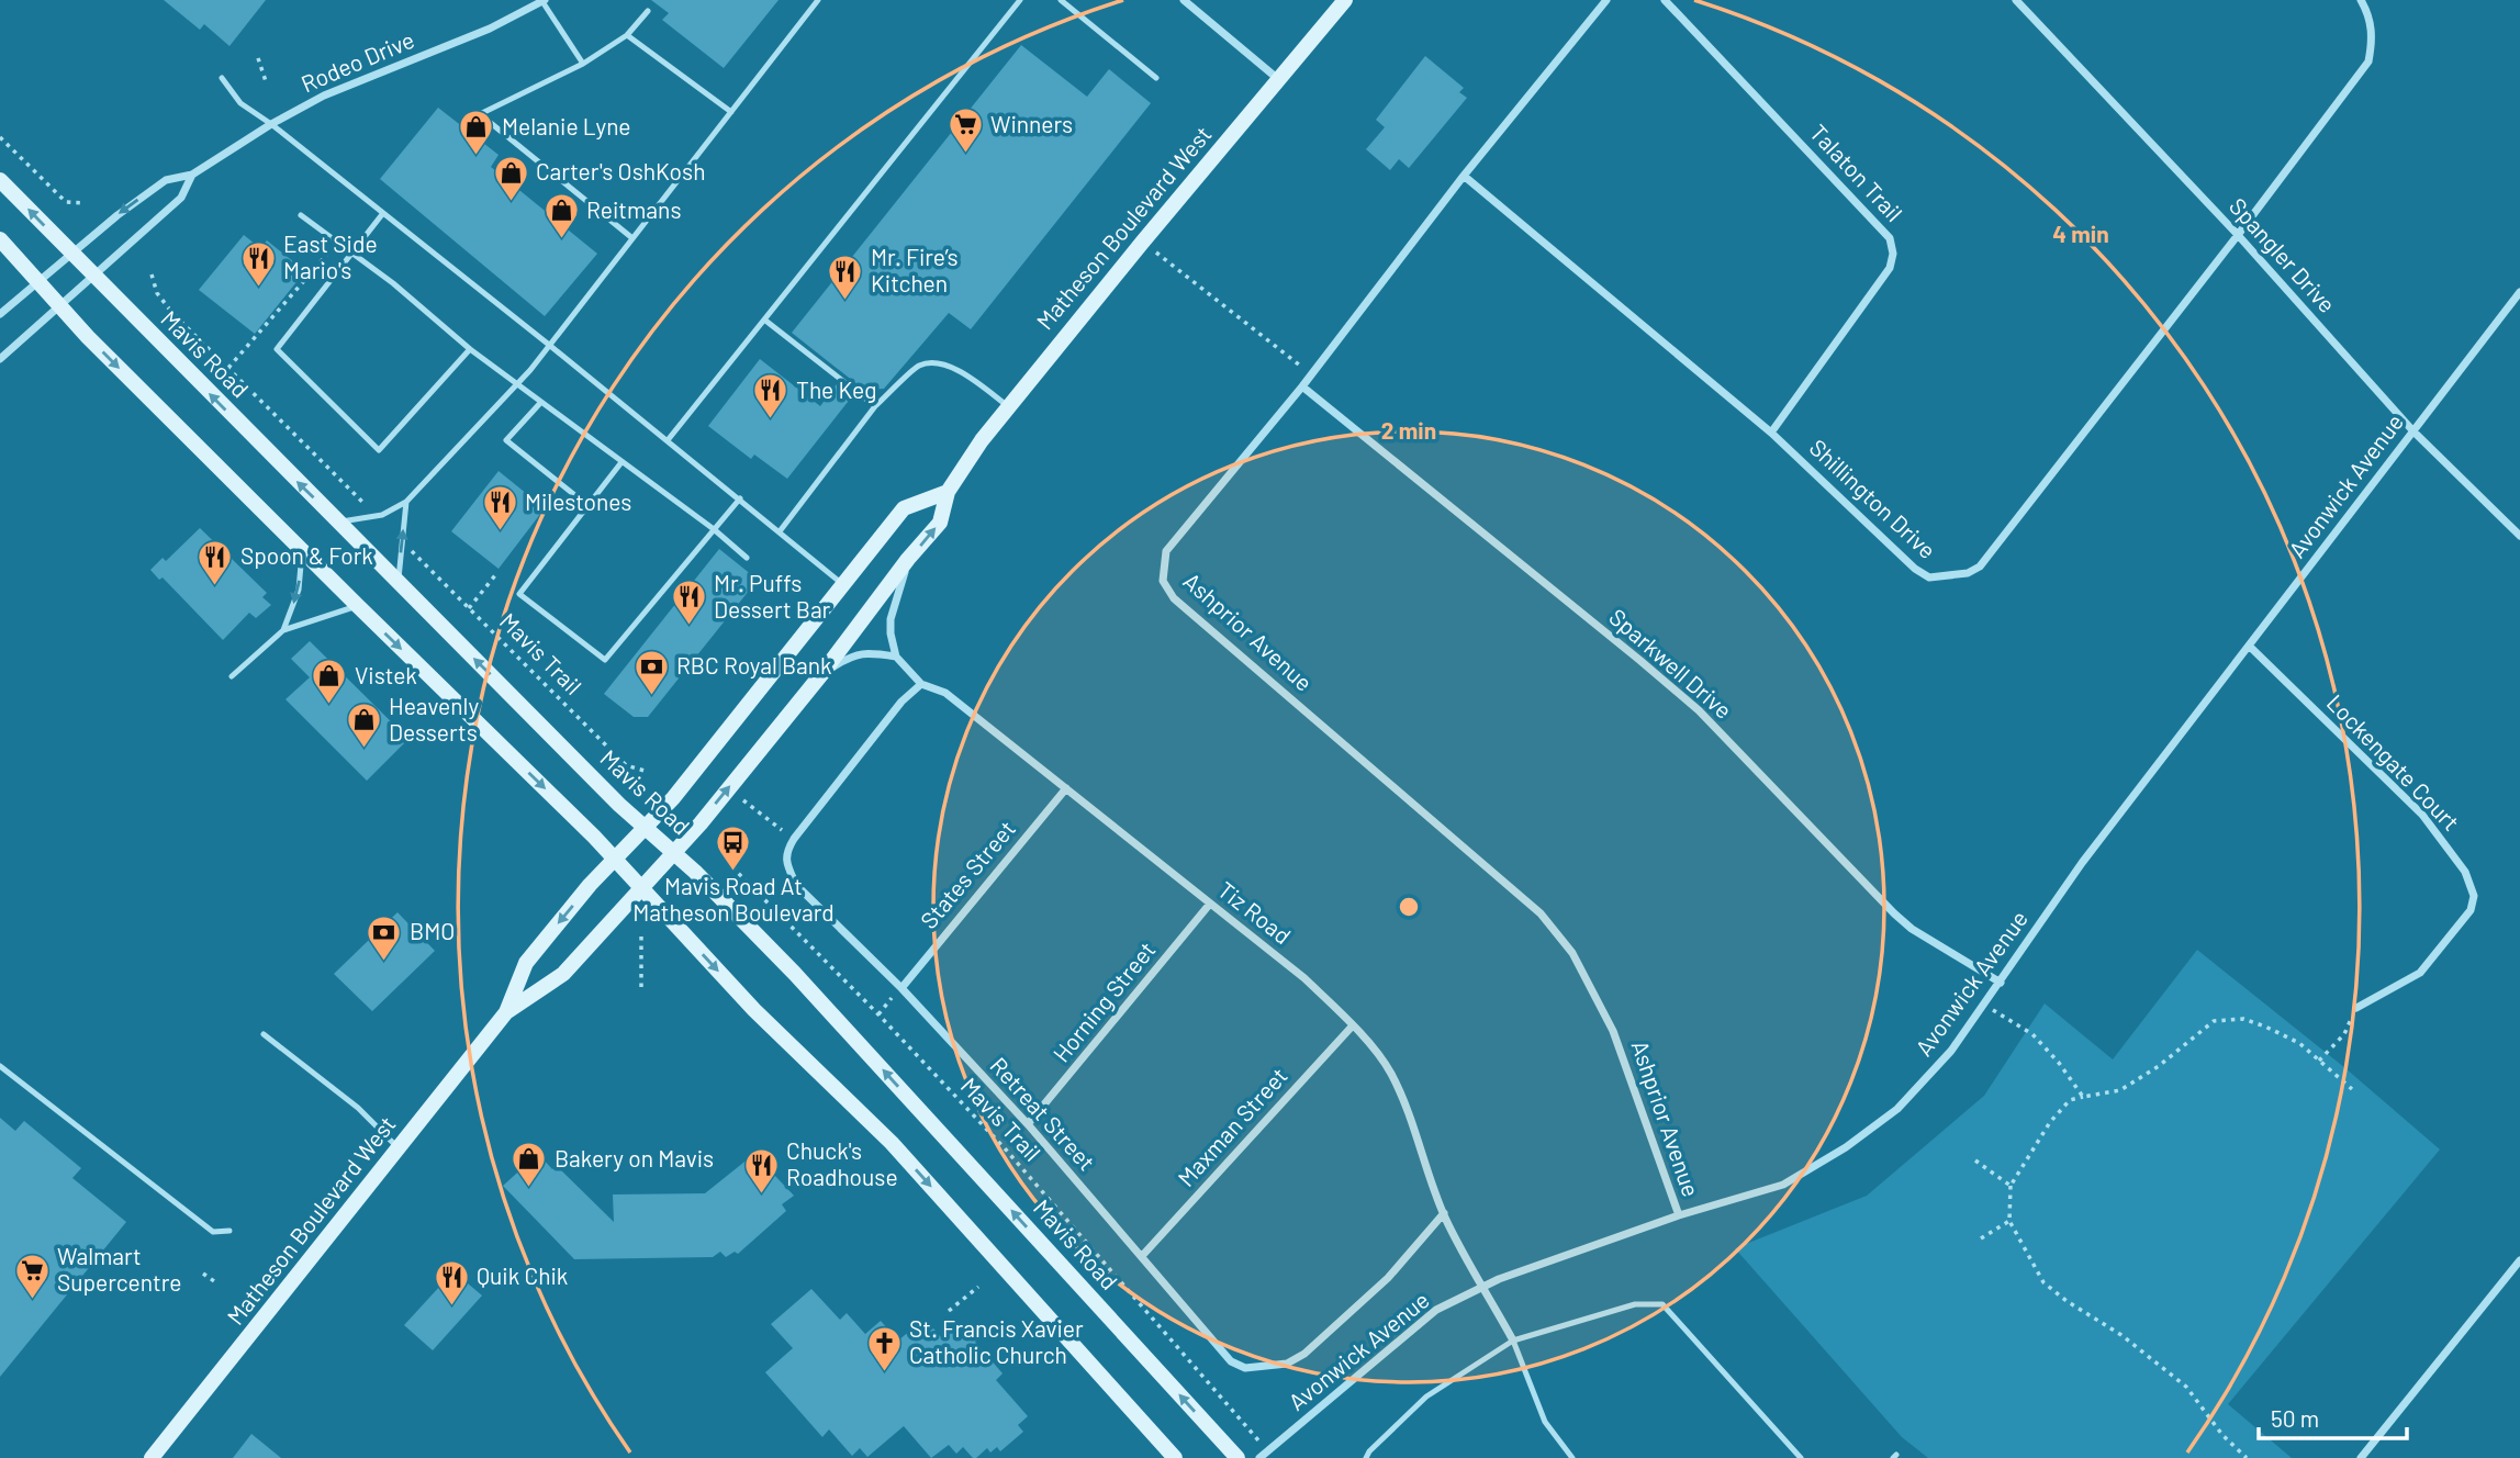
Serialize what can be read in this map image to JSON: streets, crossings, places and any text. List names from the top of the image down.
{
  "streets": {
    "main road": ["Matheson Boulevard West", "Mavis Road"],
    "street": [
      "Rodeo Drive",
      "Talaton Trail",
      "Spangler Drive",
      "Avonwick Avenue",
      "Shillington Drive",
      "Ashprior Avenue",
      "Sparkwell Drive",
      "Lockengate Court",
      "States Street",
      "Tiz Road",
      "Horning Street",
      "Retreat Street",
      "Maxman Street"
    ],
    "path": ["Mavis Trail"]
  },
  "crossings": [
    ["Rodeo Drive", "Mavis Road"],
    ["Talaton Trail", "Shillington Drive"],
    ["Matheson Boulevard West", "Mavis Road"],
    ["Spangler Drive", "Avonwick Avenue"],
    ["Spangler Drive", "Shillington Drive"],
    ["Avonwick Avenue", "Ashprior Avenue"],
    ["Avonwick Avenue", "Sparkwell Drive"],
    ["Avonwick Avenue", "Lockengate Court"],
    ["Avonwick Avenue", "Tiz Road"],
    ["Shillington Drive", "Ashprior Avenue"],
    ["Ashprior Avenue", "Sparkwell Drive"],
    ["States Street", "Tiz Road"],
    ["States Street", "Retreat Street"],
    ["Tiz Road", "Horning Street"],
    ["Tiz Road", "Retreat Street"],
    ["Tiz Road", "Maxman Street"],
    ["Horning Street", "Retreat Street"],
    ["Retreat Street", "Maxman Street"]
  ],
  "places": {
    "supermarket": ["Winners", "Walmart Supercentre"],
    "shop": [
      "Melanie Lyne",
      "Carter's OshKosh",
      "Reitmans",
      "Vistek",
      "Heavenly Desserts",
      "Bakery on Mavis"
    ],
    "restaurant": [
      "East Side Mario's",
      "Mr. Fire’s Kitchen",
      "The Keg",
      "Milestones",
      "Spoon & Fork",
      "Mr. Puffs Dessert Bar",
      "Chuck's Roadhouse",
      "Quik Chik"
    ],
    "bank": ["RBC Royal Bank", "BMO"],
    "bus stop": ["Mavis Road At Matheson Boulevard"],
    "church": ["St. Francis Xavier Catholic Church"]
  },
  "scale_bar": "50 m",
  "rings": ["4 min", "2 min"]
}
